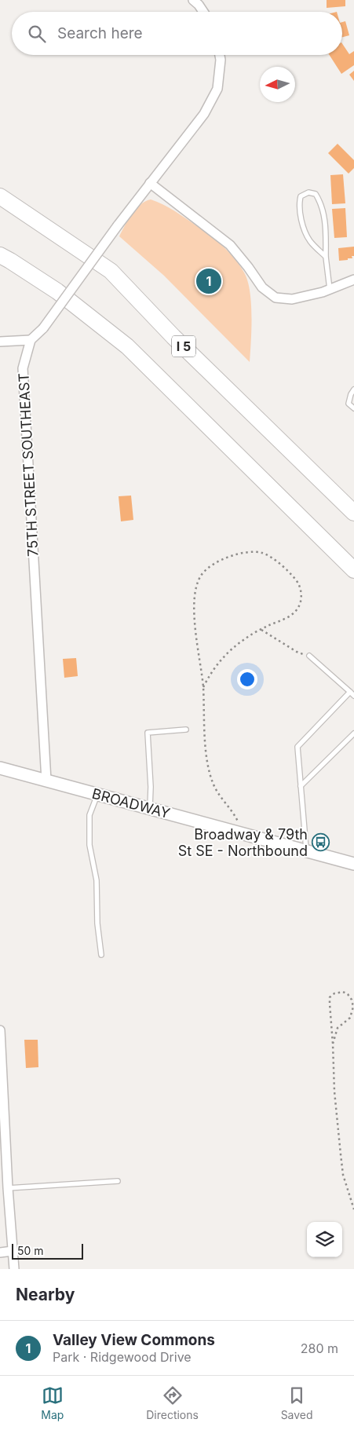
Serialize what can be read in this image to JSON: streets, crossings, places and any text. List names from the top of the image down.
{
  "streets": {
    "highway": ["I 5"],
    "street": ["75TH STREET SOUTHEAST", "BROADWAY"]
  },
  "crossings": [
    ["75TH STREET SOUTHEAST", "BROADWAY"]
  ],
  "places": {
    "bus stop": ["Broadway & 79th St SE - Northbound"]
  },
  "scale_bar": "50 m",
  "north": "left",
  "page": {
    "search": "Search here",
    "pins": "1",
    "scale": "50 m",
    "heading": "Nearby",
    "list": [
      {
        "mark": "1",
        "name": "Valley View Commons",
        "note": "Park · Ridgewood Drive",
        "value": "280 m"
      }
    ],
    "nav": ["Map", "Directions", "Saved"]
  }
}
